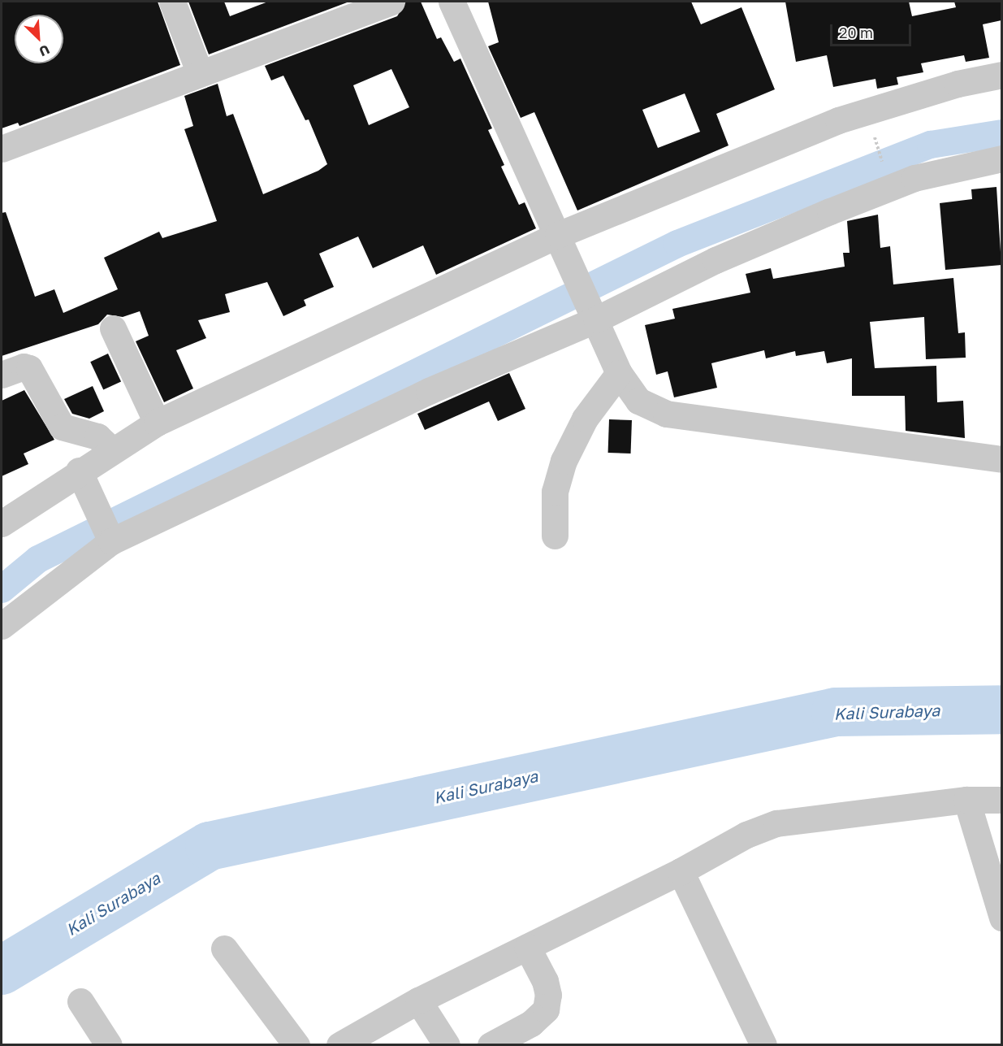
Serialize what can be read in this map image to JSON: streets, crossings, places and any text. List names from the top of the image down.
{
  "water": ["Kali Surabaya"],
  "scale_bar": "20 m",
  "north": "bottom right"
}
